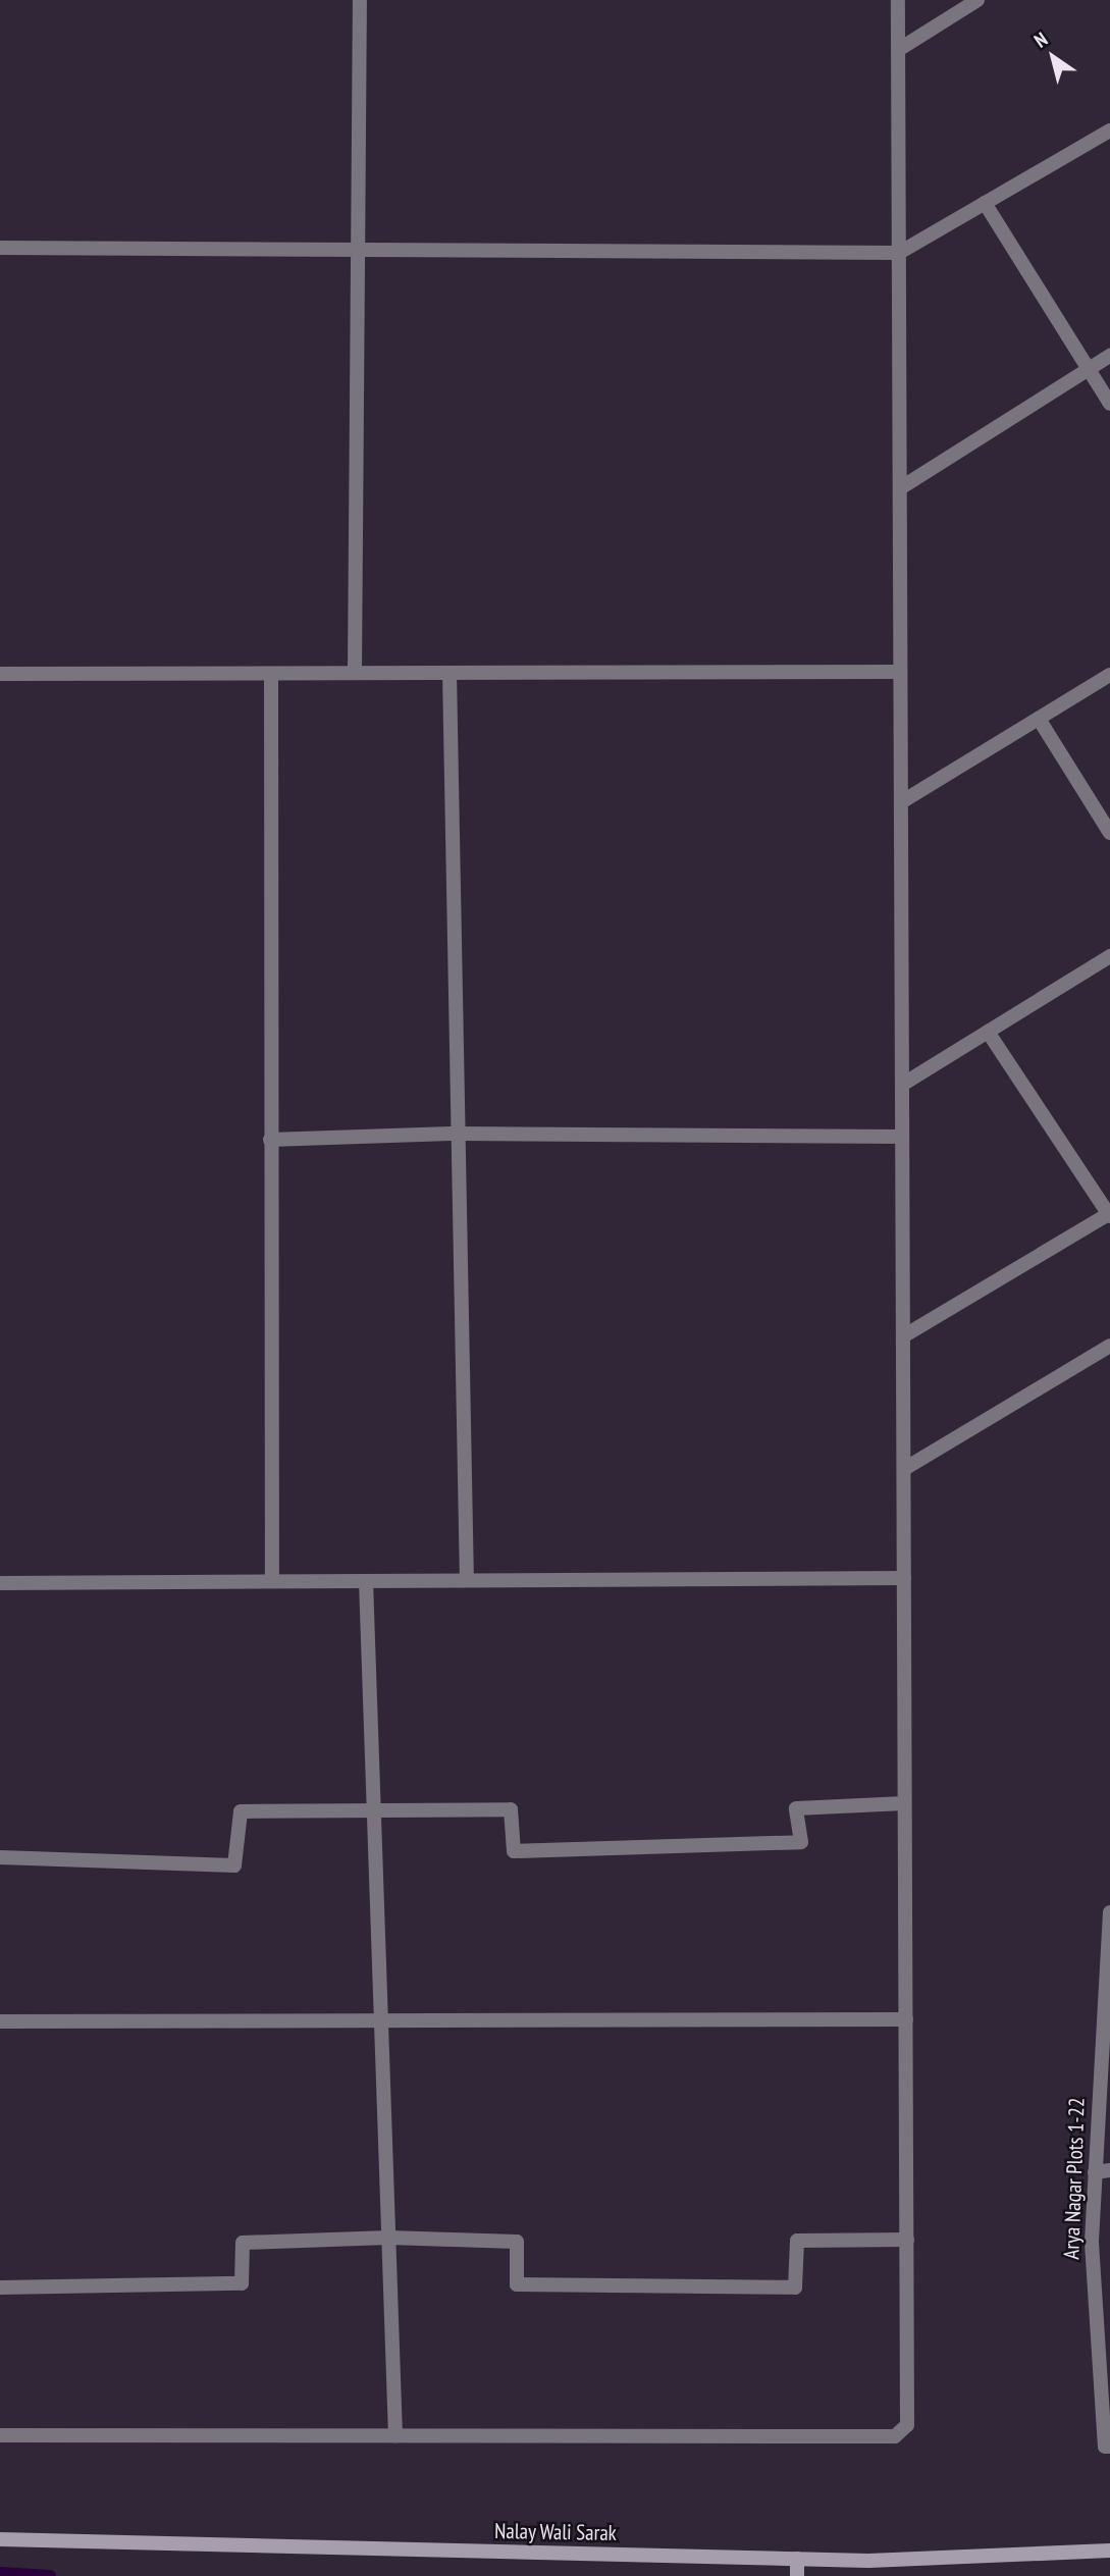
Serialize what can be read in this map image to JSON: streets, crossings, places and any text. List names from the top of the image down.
{
  "streets": {
    "main road": ["Nalay Wali Sarak"],
    "street": ["Arya Nagar Plots 1-22"]
  },
  "north": "top left"
}
